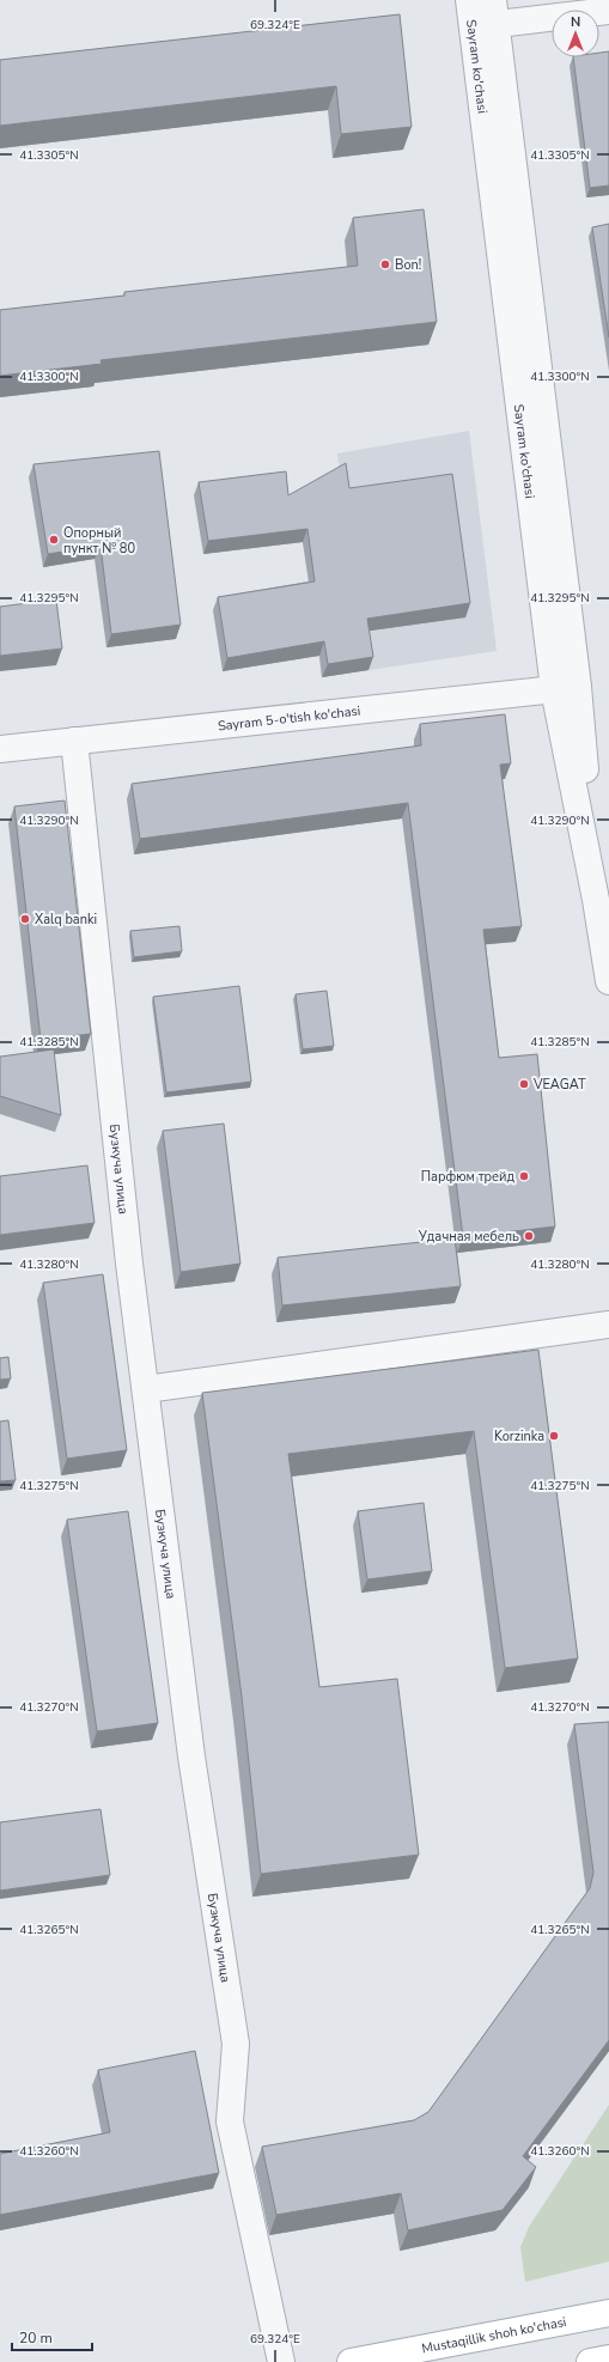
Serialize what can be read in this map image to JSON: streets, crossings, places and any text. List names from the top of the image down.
{
  "streets": {
    "main road": ["Mustaqillik shoh ko'chasi"],
    "street": ["Sayram ko'chasi", "Sayram 5-o'tish ko'chasi", "Бузкуча улица"]
  },
  "crossings": [
    ["Sayram ko'chasi", "Sayram 5-o'tish ko'chasi"],
    ["Sayram 5-o'tish ko'chasi", "Бузкуча улица"]
  ],
  "places": [
    "Bon!",
    "Опорный пункт № 80",
    "Xalq banki",
    "VEAGAT",
    "Парфюм трейд",
    "Удачная мебель",
    "Korzinka"
  ],
  "scale_bar": "20 m",
  "north": "top",
  "coordinates": [
    "69.324°E",
    "41.3305°N",
    "41.3300°N",
    "41.3295°N",
    "41.3290°N",
    "41.3285°N",
    "41.3280°N",
    "41.3275°N",
    "41.3270°N",
    "41.3265°N",
    "41.3260°N"
  ]
}
